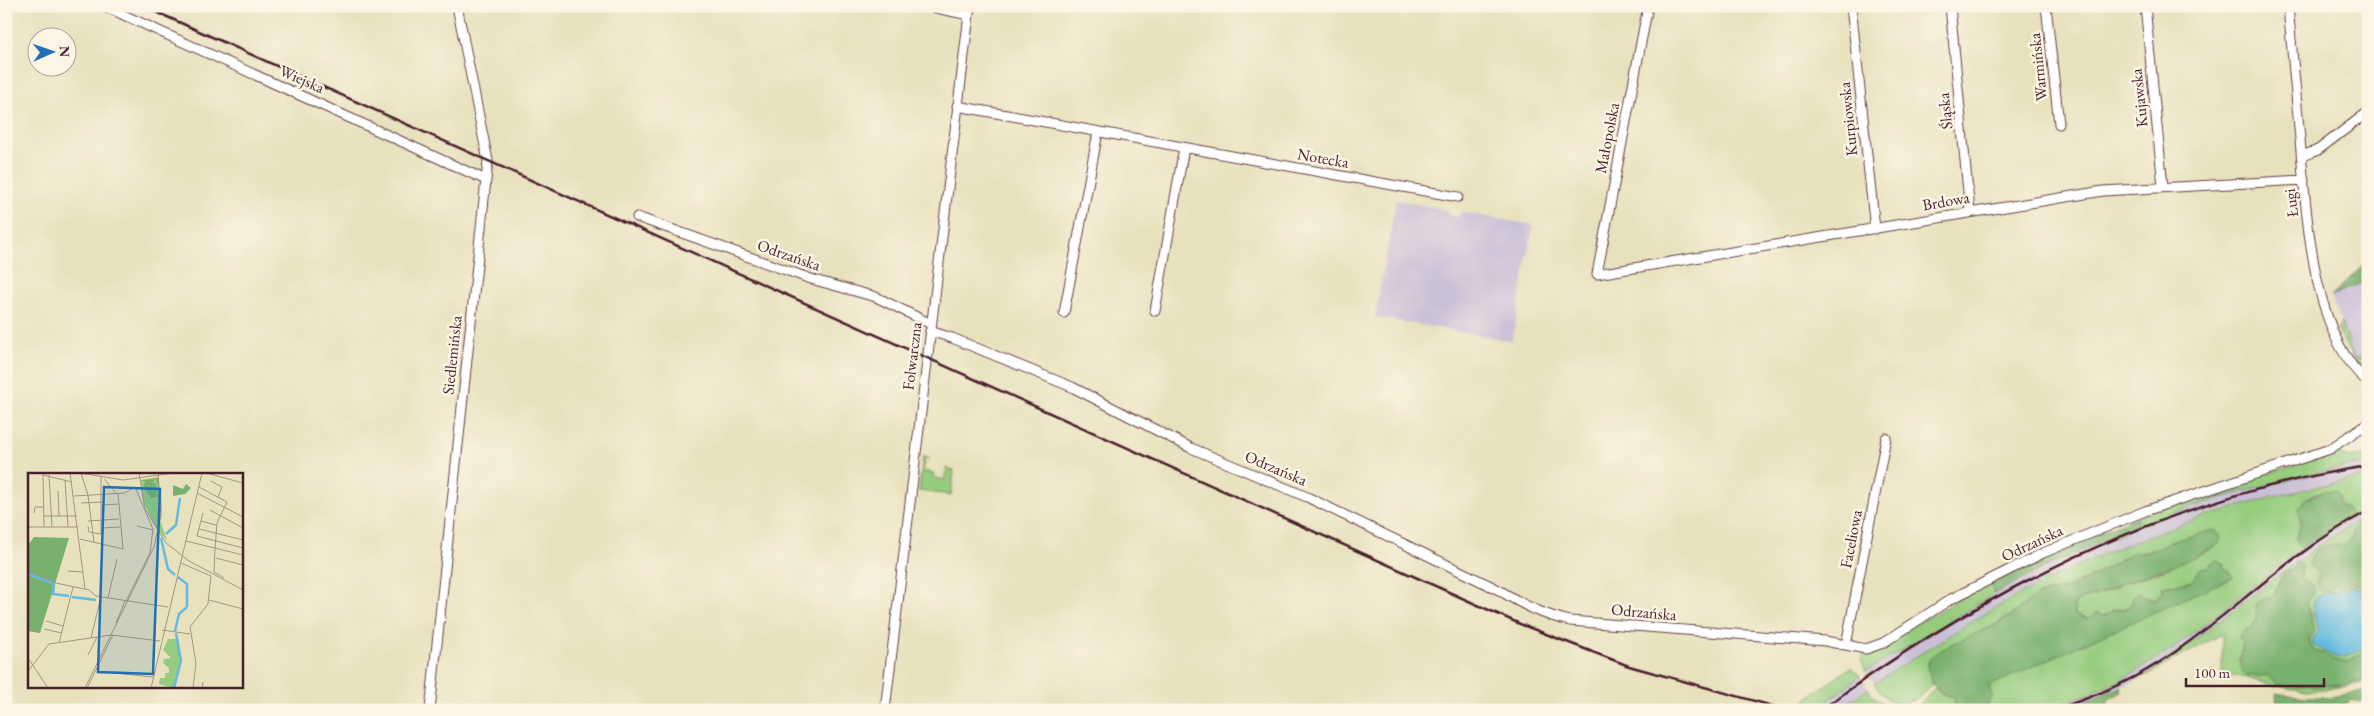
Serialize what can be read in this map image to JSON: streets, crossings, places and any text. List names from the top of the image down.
{
  "streets": {
    "street": [
      "Warmińska",
      "Wiejska",
      "Kujawska",
      "Śląska",
      "Kurpiowska",
      "Małopolska",
      "Notecka",
      "Brdowa",
      "Ługi",
      "Odrzańska",
      "Siedlemińska",
      "Folwarczna",
      "Faceliowa"
    ]
  },
  "crossings": [
    ["Wiejska", "Siedlemińska"],
    ["Kujawska", "Brdowa"],
    ["Śląska", "Brdowa"],
    ["Kurpiowska", "Brdowa"],
    ["Małopolska", "Brdowa"],
    ["Notecka", "Folwarczna"],
    ["Brdowa", "Ługi"],
    ["Odrzańska", "Folwarczna"],
    ["Odrzańska", "Faceliowa"]
  ],
  "scale_bar": "100 m",
  "north": "right"
}
